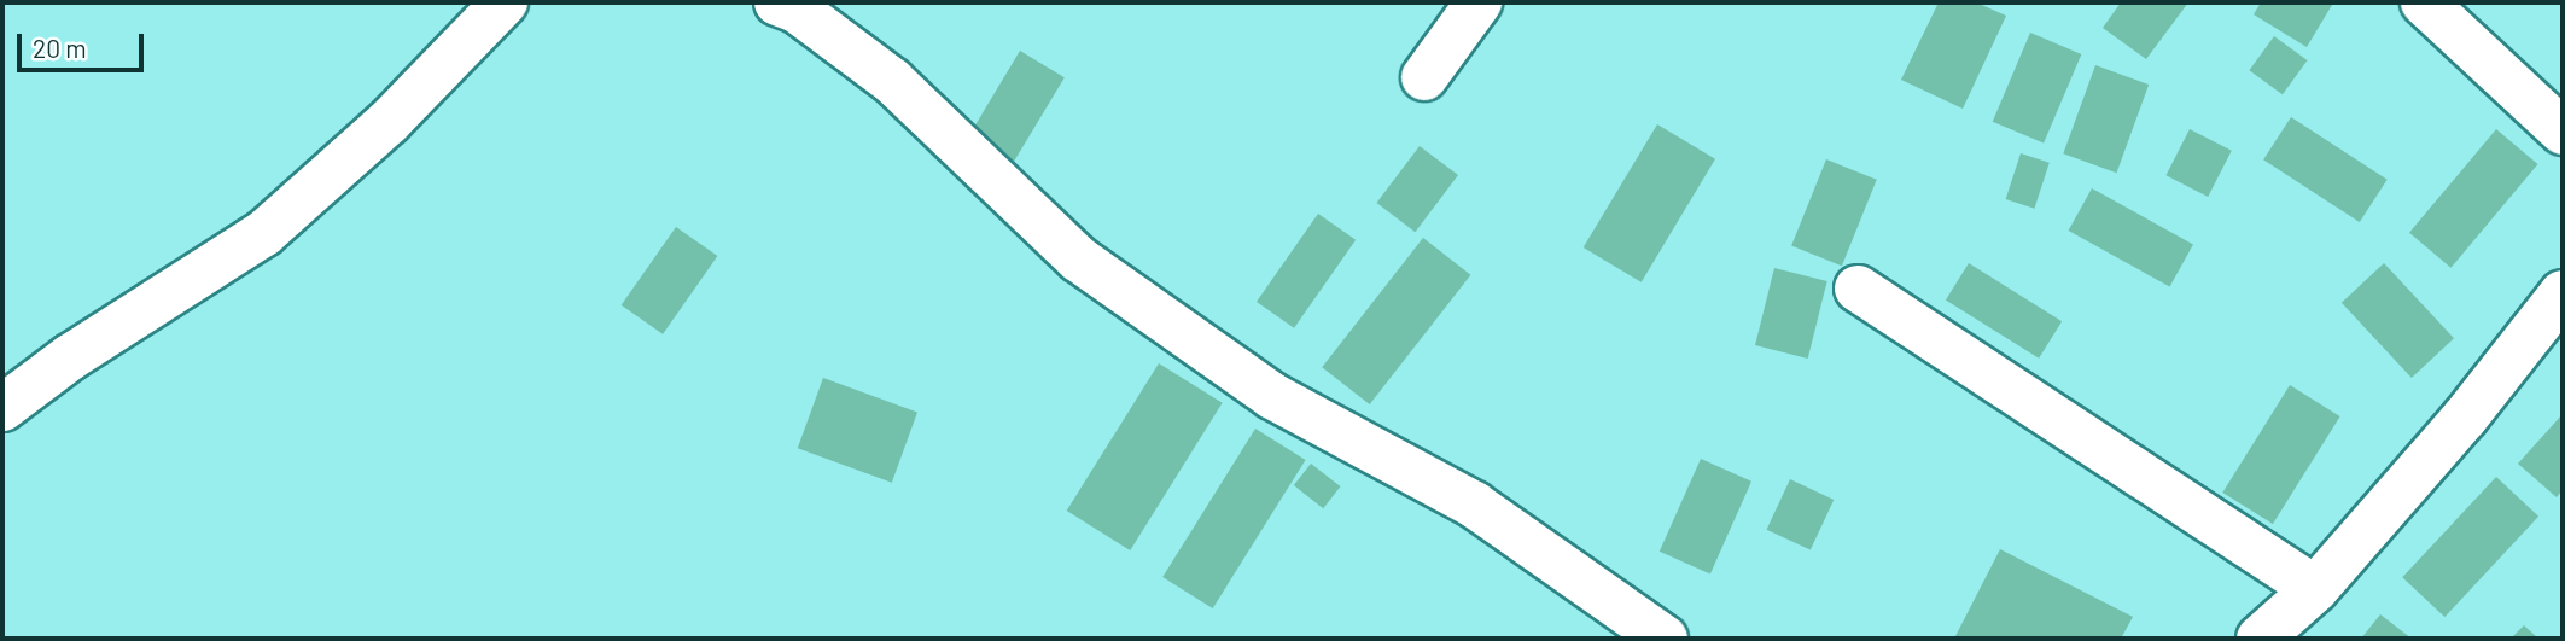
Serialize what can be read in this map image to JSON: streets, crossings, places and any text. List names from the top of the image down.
{
  "scale_bar": "20 m"
}
